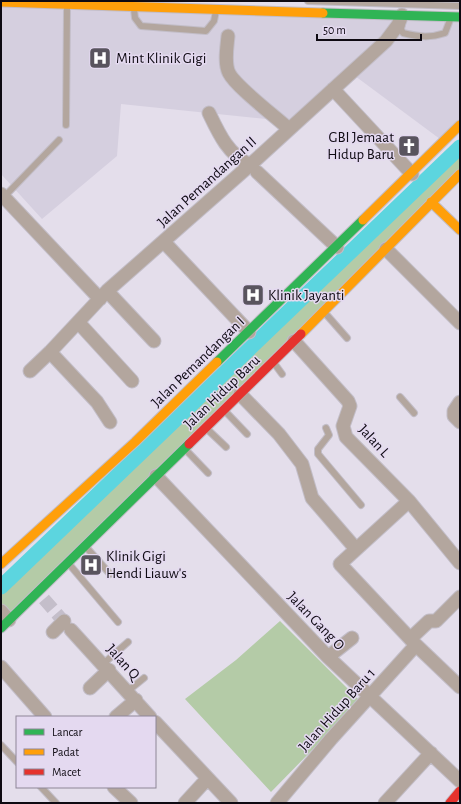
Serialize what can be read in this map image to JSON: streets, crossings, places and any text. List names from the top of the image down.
{
  "streets": {
    "street": [
      "Jalan Pemandangan II",
      "Jalan Pemandangan I",
      "Jalan Hidup Baru",
      "Jalan L",
      "Jalan Gang O",
      "Jalan Q",
      "Jalan Hidup Baru 1"
    ]
  },
  "crossings": [
    ["Jalan Hidup Baru", "Jalan L"],
    ["Jalan Hidup Baru", "Jalan Gang O"],
    ["Jalan Gang O", "Jalan Hidup Baru 1"]
  ],
  "places": {
    "hospital": ["Mint Klinik Gigi", "Klinik Jayanti", "Klinik Gigi Hendi Liauw's"],
    "church": ["GBI Jemaat Hidup Baru"]
  },
  "legend": ["Lancar", "Padat", "Macet"],
  "scale_bar": "50 m"
}
